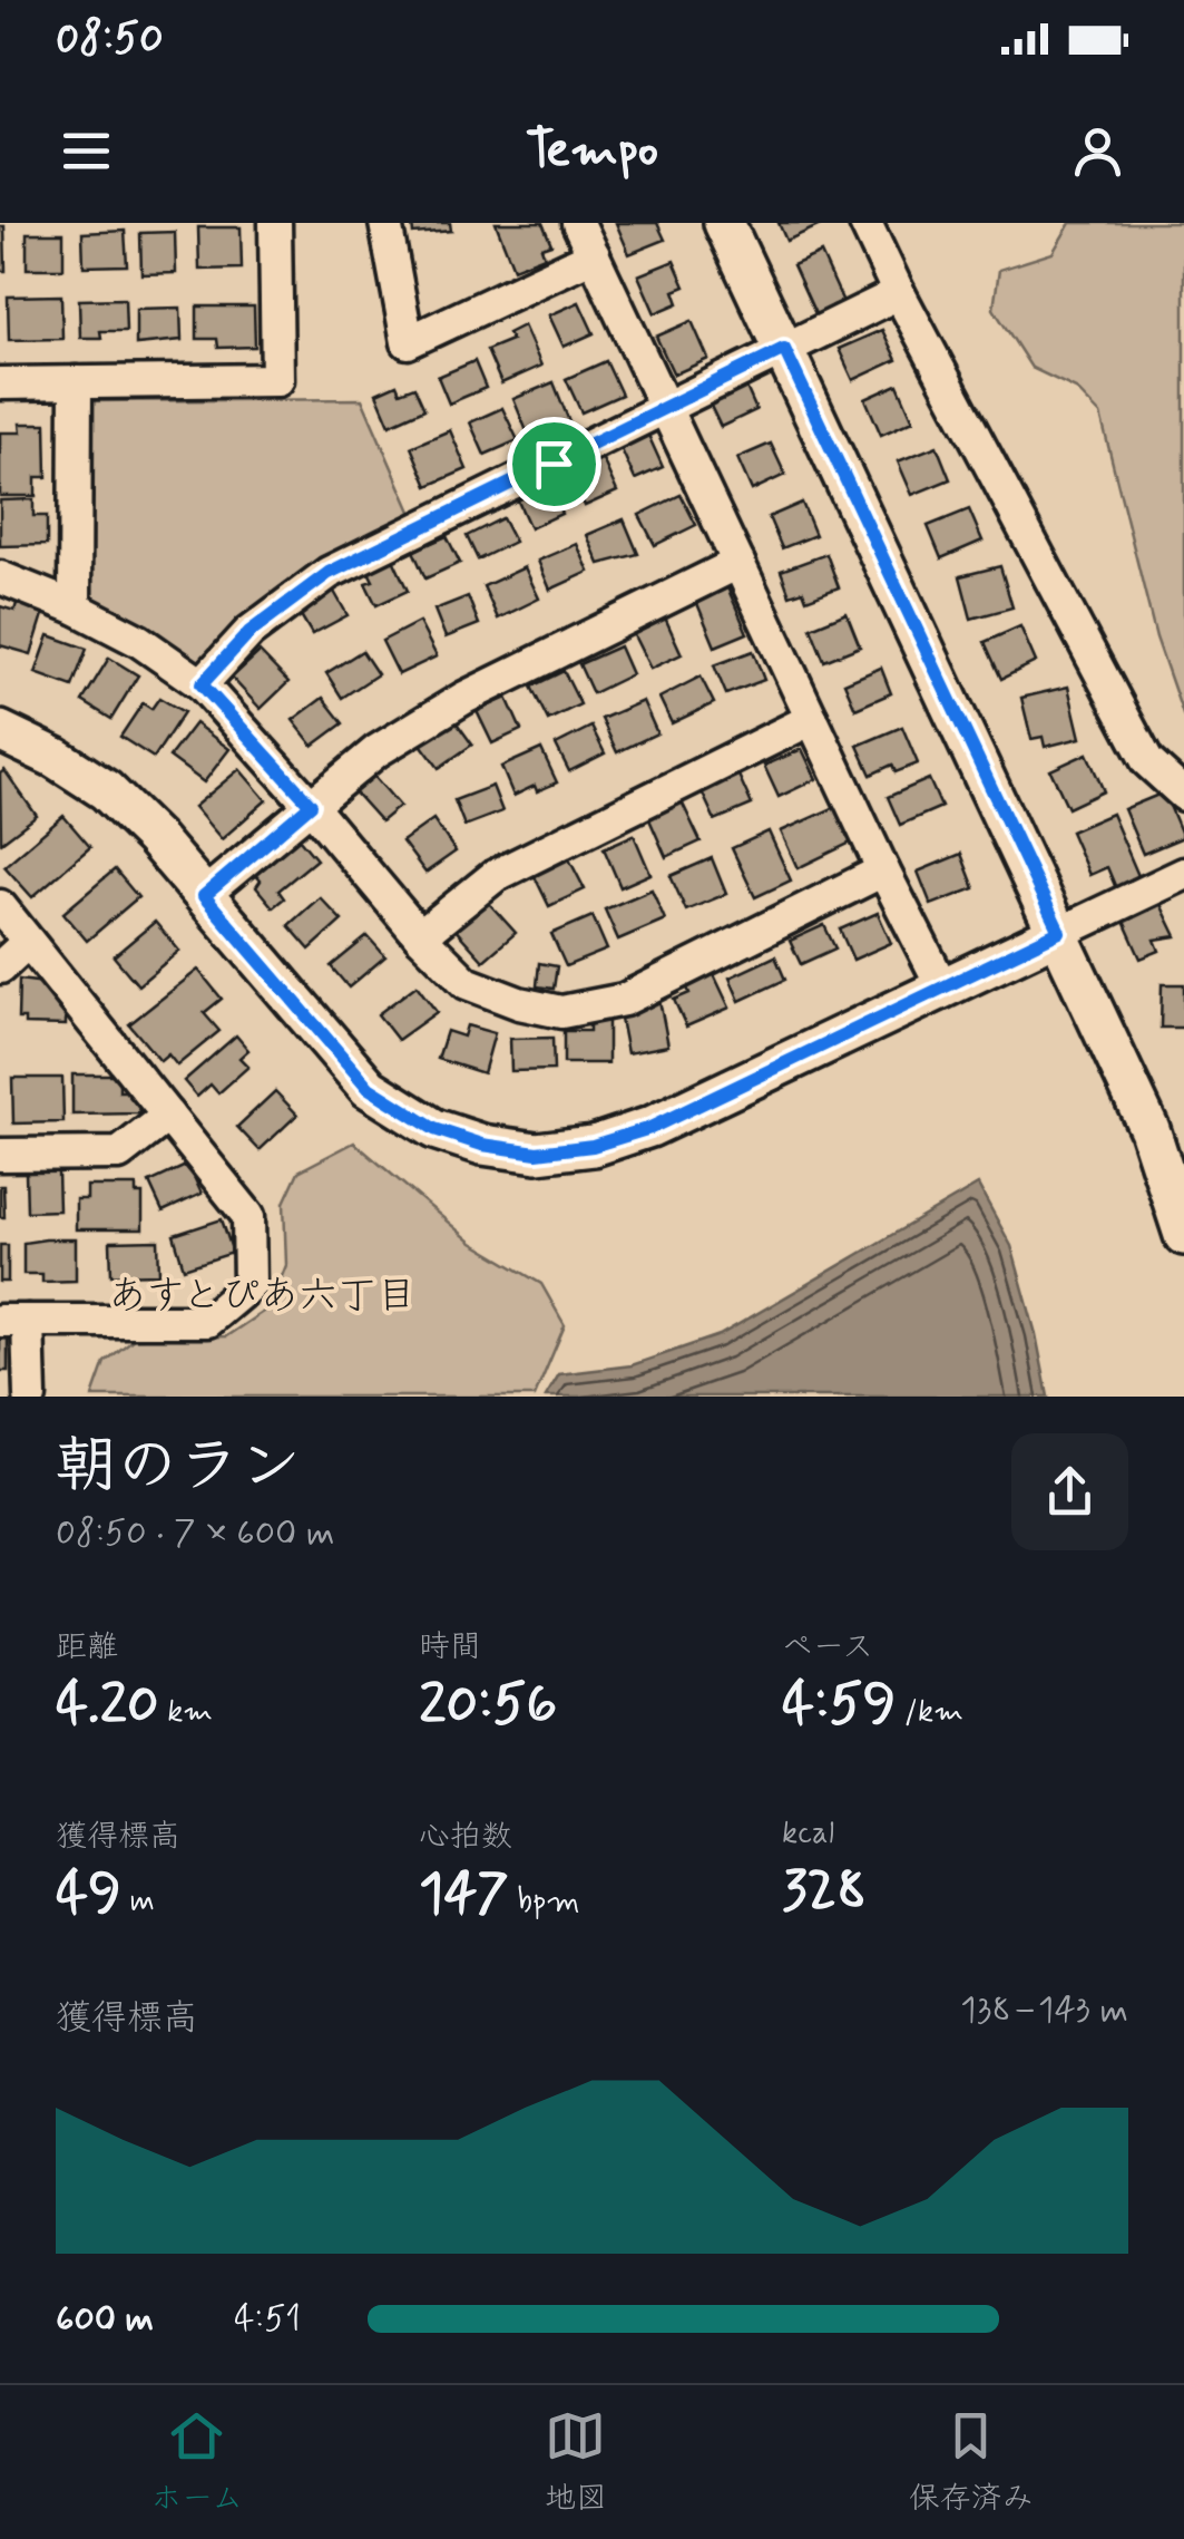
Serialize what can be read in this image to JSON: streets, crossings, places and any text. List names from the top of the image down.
{
  "districts": ["あすとぴあ六丁目"],
  "page": {
    "status": "08:50",
    "header": "Tempo",
    "heading": ["朝のラン", "08:50 · 7 × 600 m"],
    "stats": [
      ["距離", "4.20 km"],
      ["時間", "20:56"],
      ["ペース", "4:59 /km"],
      ["獲得標高", "49 m"],
      ["心拍数", "147 bpm"],
      ["kcal", "328"]
    ],
    "chart": ["獲得標高", "138–143 m"],
    "list": [
      {
        "name": "600 m",
        "note": "4:51"
      }
    ],
    "tabs": ["ホーム", "地図", "保存済み"]
  }
}
